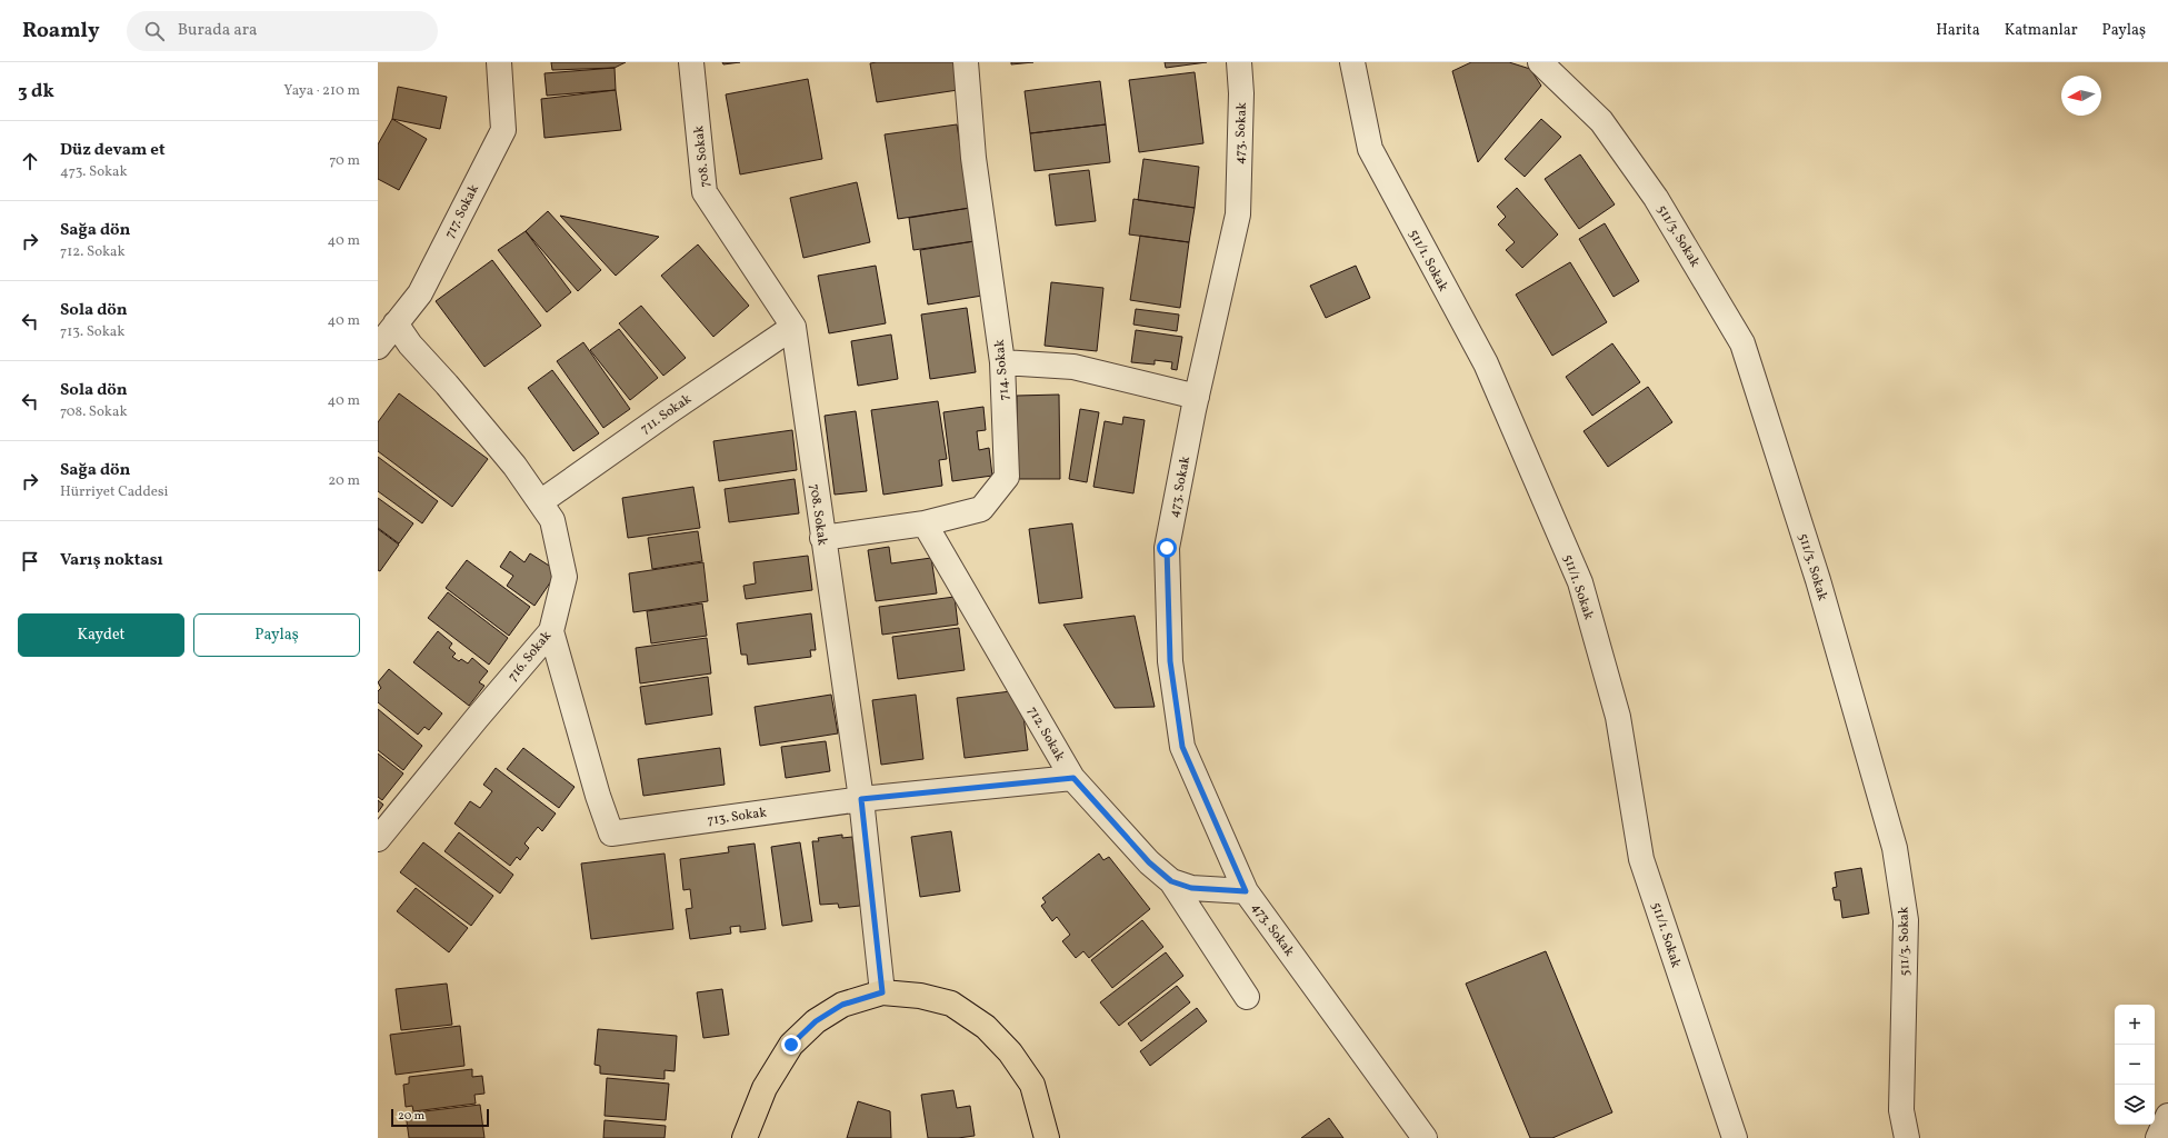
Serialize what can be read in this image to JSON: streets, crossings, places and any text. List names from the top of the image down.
{
  "streets": {
    "street": [
      "473. Sokak",
      "708. Sokak",
      "717. Sokak",
      "511/3. Sokak",
      "511/1. Sokak",
      "714. Sokak",
      "711. Sokak",
      "716. Sokak",
      "712. Sokak",
      "713. Sokak"
    ]
  },
  "crossings": [
    ["473. Sokak", "712. Sokak"],
    ["708. Sokak", "714. Sokak"],
    ["708. Sokak", "711. Sokak"],
    ["708. Sokak", "713. Sokak"],
    ["717. Sokak", "716. Sokak"],
    ["714. Sokak", "712. Sokak"],
    ["711. Sokak", "716. Sokak"],
    ["716. Sokak", "713. Sokak"],
    ["712. Sokak", "713. Sokak"]
  ],
  "scale_bar": "20 m",
  "north": "left",
  "page": {
    "header": "Roamly",
    "search": "Burada ara",
    "nav": ["Harita", "Katmanlar", "Paylaş"],
    "heading": ["3 dk", "Yaya · 210 m"],
    "list": [
      ["Düz devam et", "473. Sokak", "70 m"],
      ["Sağa dön", "712. Sokak", "40 m"],
      ["Sola dön", "713. Sokak", "40 m"],
      ["Sola dön", "708. Sokak", "40 m"],
      ["Sağa dön", "Hürriyet Caddesi", "20 m"],
      "Varış noktası"
    ],
    "buttons": ["Kaydet", "Paylaş"],
    "map_buttons": ["+", "−"],
    "scale": "20 m"
  }
}
